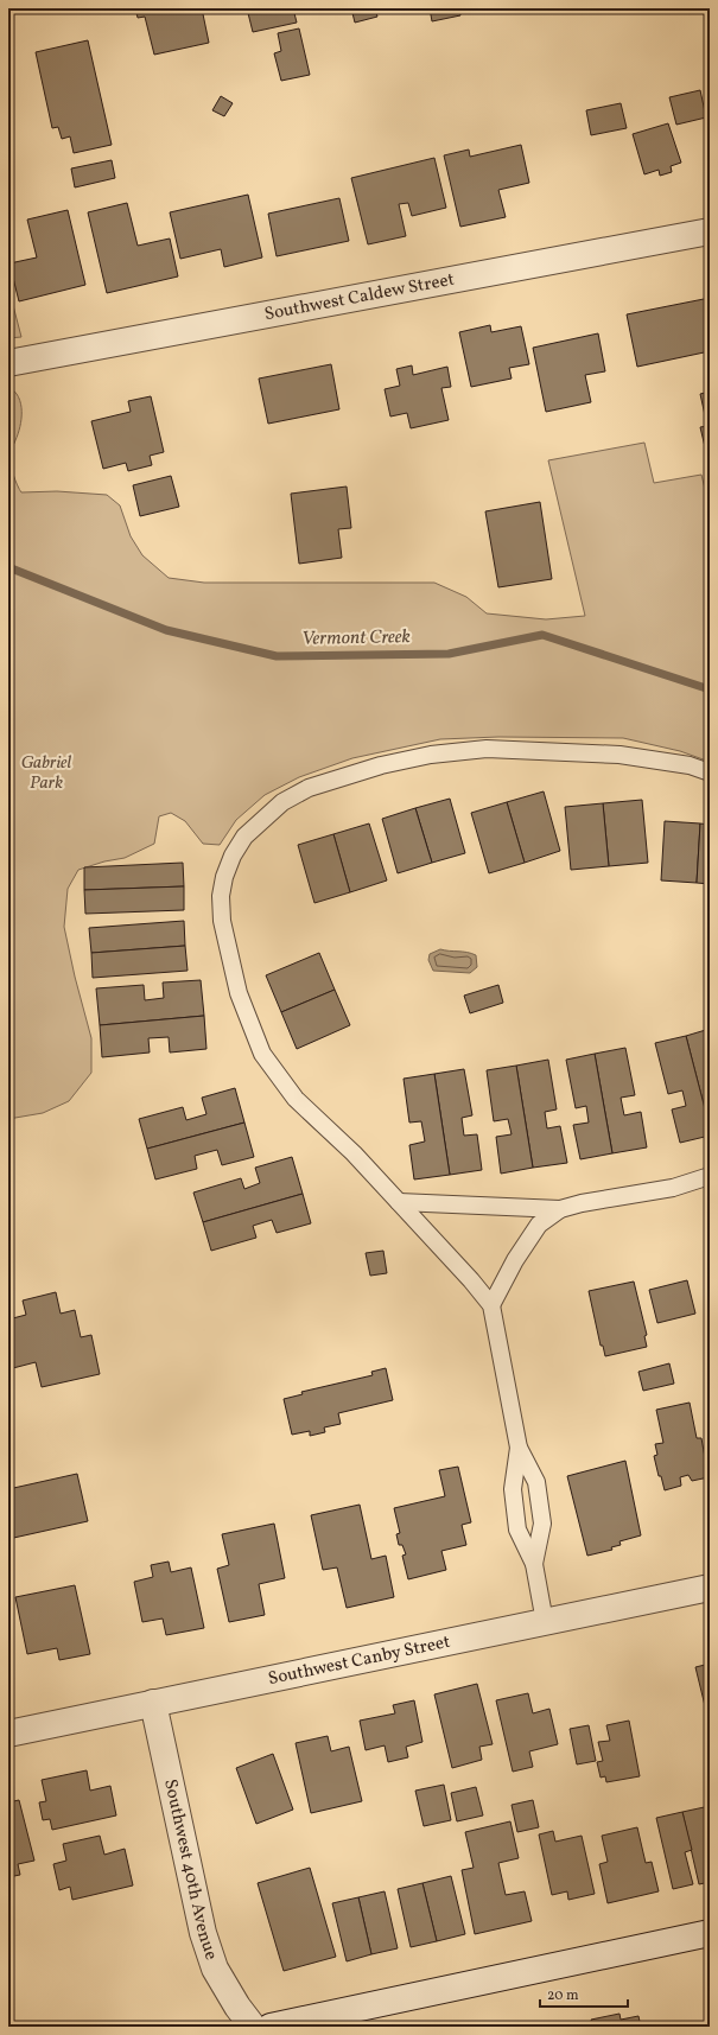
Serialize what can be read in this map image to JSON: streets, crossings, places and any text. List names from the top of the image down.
{
  "streets": {
    "street": ["Southwest Caldew Street", "Southwest Canby Street", "Southwest 40th Avenue"]
  },
  "crossings": [
    ["Southwest Canby Street", "Southwest 40th Avenue"]
  ],
  "water": ["Vermont Creek"],
  "parks": ["Gabriel Park"],
  "scale_bar": "20 m"
}
